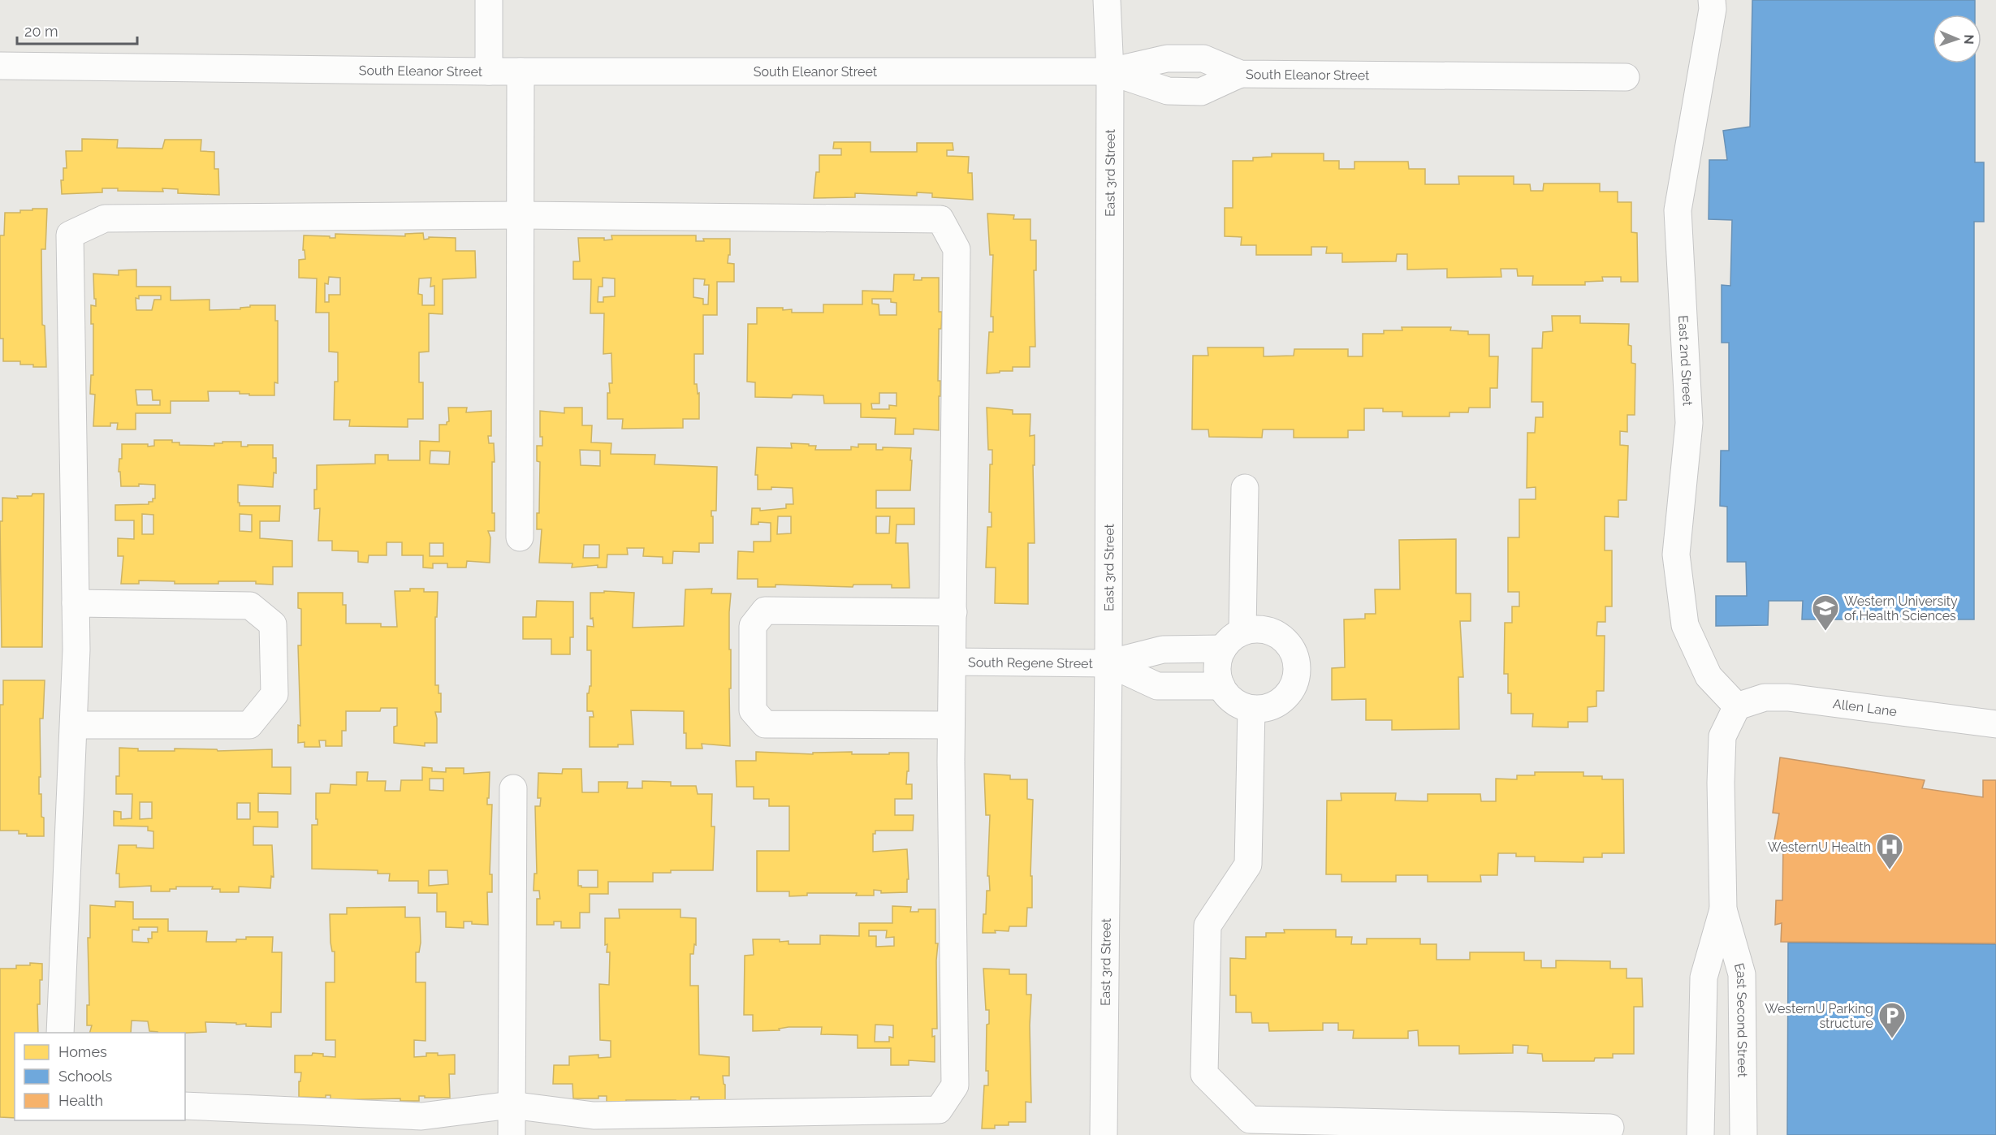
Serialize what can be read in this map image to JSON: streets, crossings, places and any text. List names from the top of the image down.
{
  "streets": {
    "street": [
      "South Eleanor Street",
      "East 3rd Street",
      "East 2nd Street",
      "South Regene Street",
      "Allen Lane",
      "East Second Street"
    ]
  },
  "crossings": [
    ["South Eleanor Street", "East 3rd Street"],
    ["East 3rd Street", "South Regene Street"],
    ["East 2nd Street", "Allen Lane"],
    ["East 2nd Street", "East Second Street"],
    ["Allen Lane", "East Second Street"]
  ],
  "places": {
    "school or university": ["Western University of Health Sciences"],
    "hospital": ["WesternU Health"],
    "parking": ["WesternU Parking structure"]
  },
  "legend": ["Homes", "Schools", "Health"],
  "scale_bar": "20 m",
  "north": "right"
}
